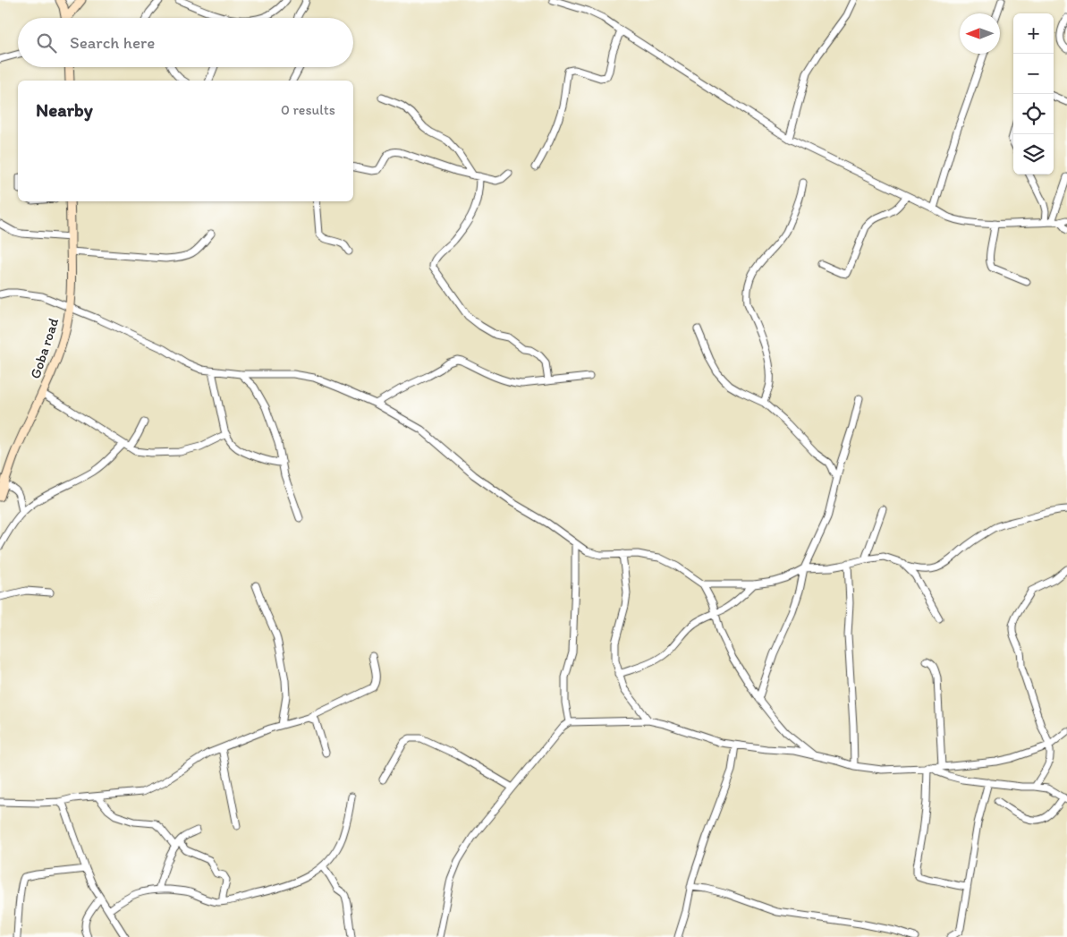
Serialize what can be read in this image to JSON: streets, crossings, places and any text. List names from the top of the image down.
{
  "streets": {
    "street": ["Goba road"]
  },
  "north": "left",
  "page": {
    "map_buttons": ["+", "−"],
    "search": "Search here",
    "heading": ["Nearby", "0 results"]
  }
}
